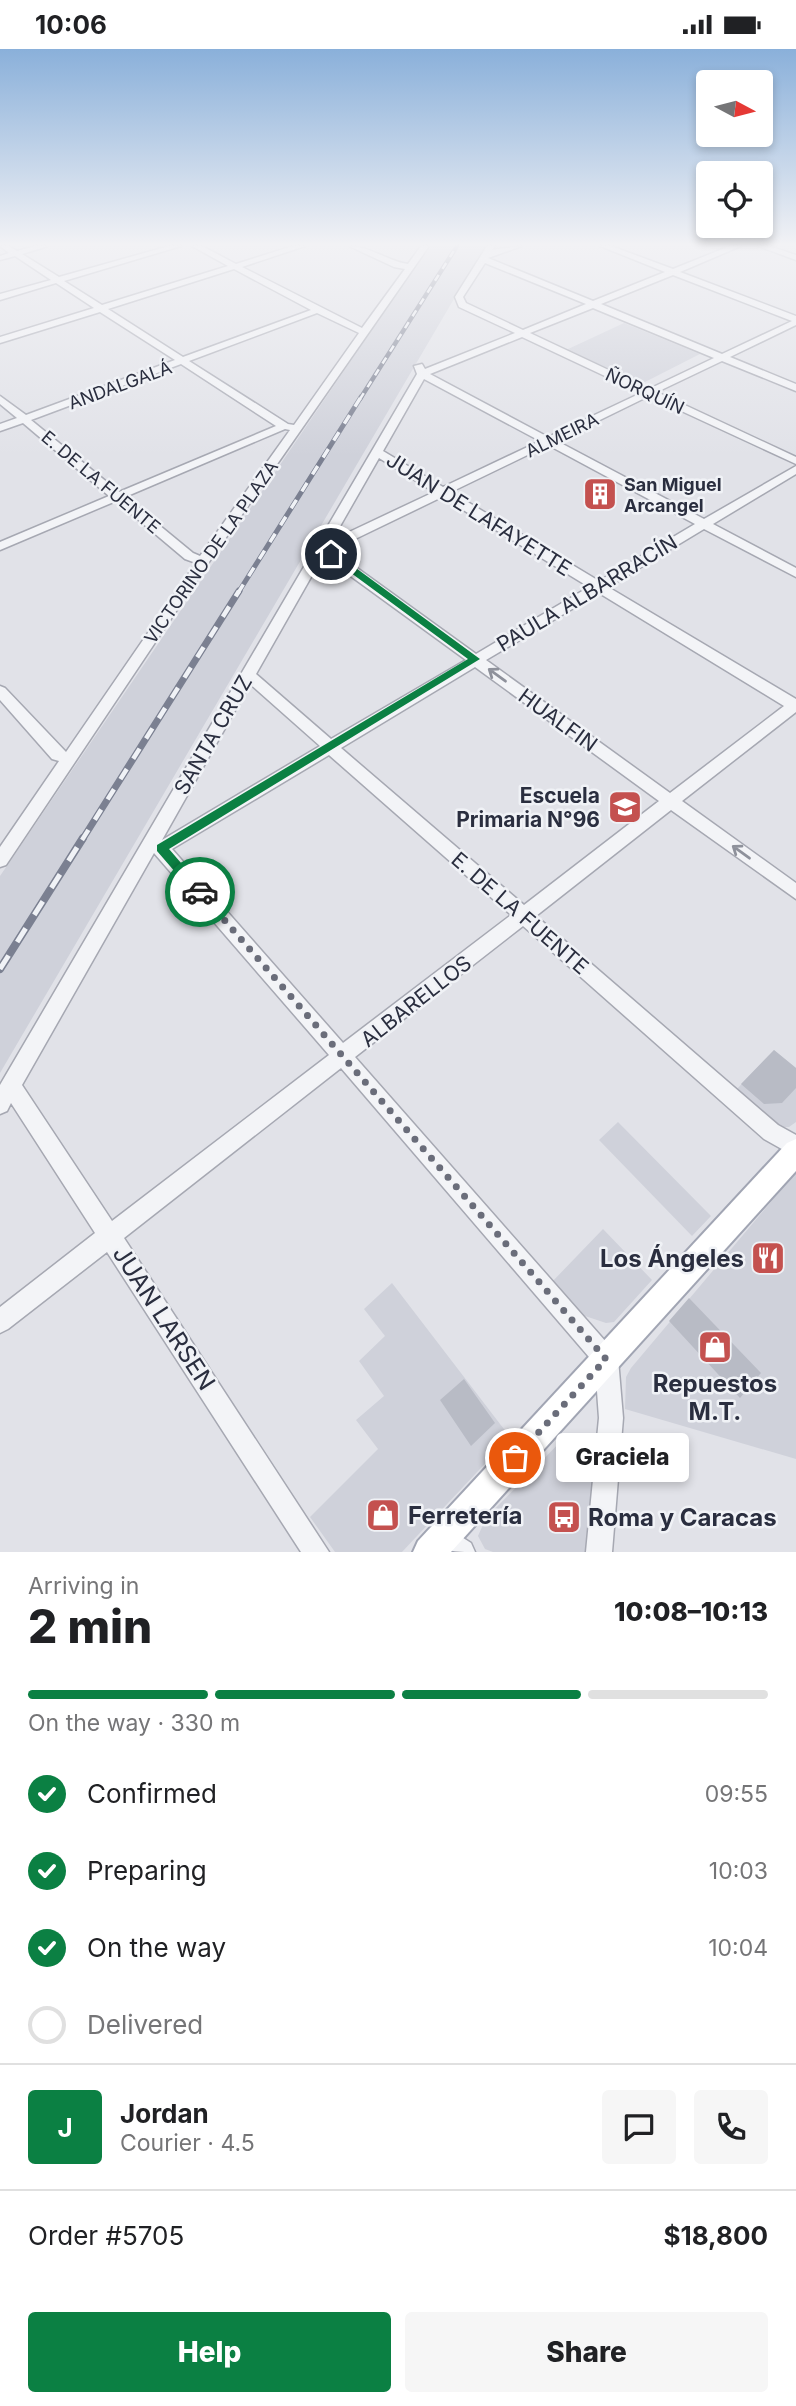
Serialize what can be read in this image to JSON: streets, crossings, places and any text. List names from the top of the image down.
{
  "streets": {
    "street": [
      "ANDALGALÁ",
      "ÑORQUÍN",
      "ALMEIRA",
      "E. DE LA FUENTE",
      "JUAN DE LAFAYETTE",
      "VICTORINO DE LA PLAZA",
      "PAULA ALBARRACÍN",
      "HUALFIN",
      "SANTA CRUZ",
      "ALBARELLOS",
      "JUAN LARSEN"
    ]
  },
  "crossings": [
    ["ANDALGALÁ", "E. DE LA FUENTE"],
    ["ÑORQUÍN", "ALMEIRA"],
    ["ALMEIRA", "JUAN DE LAFAYETTE"],
    ["ALMEIRA", "HUALFIN"],
    ["ALMEIRA", "SANTA CRUZ"],
    ["E. DE LA FUENTE", "VICTORINO DE LA PLAZA"],
    ["E. DE LA FUENTE", "PAULA ALBARRACÍN"],
    ["E. DE LA FUENTE", "SANTA CRUZ"],
    ["E. DE LA FUENTE", "ALBARELLOS"],
    ["JUAN DE LAFAYETTE", "PAULA ALBARRACÍN"],
    ["JUAN DE LAFAYETTE", "SANTA CRUZ"],
    ["JUAN DE LAFAYETTE", "ALBARELLOS"],
    ["PAULA ALBARRACÍN", "HUALFIN"],
    ["PAULA ALBARRACÍN", "SANTA CRUZ"],
    ["HUALFIN", "SANTA CRUZ"],
    ["HUALFIN", "ALBARELLOS"],
    ["SANTA CRUZ", "JUAN LARSEN"],
    ["ALBARELLOS", "JUAN LARSEN"]
  ],
  "one_way": ["HUALFIN"],
  "places": {
    "building": ["San Miguel Arcangel"],
    "school or university": ["Escuela Primaria N°96"],
    "restaurant": ["Los Ángeles"],
    "shop": ["Repuestos M.T.", "Ferretería"],
    "other": ["Graciela"],
    "bus stop": ["Roma y Caracas"]
  },
  "north": "right",
  "page": {
    "status": "10:06",
    "bubble": "Graciela",
    "heading": ["2 min", "Arriving in", "10:08–10:13"],
    "panel": [
      "Jordan",
      "Courier · 4.5",
      "Order #5705",
      "$18,800"
    ],
    "bar": "On the way · 330 m",
    "list": [
      ["Confirmed", "09:55"],
      ["Preparing", "10:03"],
      ["On the way", "10:04"],
      "Delivered"
    ],
    "round": "J",
    "buttons": ["Help", "Share"]
  }
}
